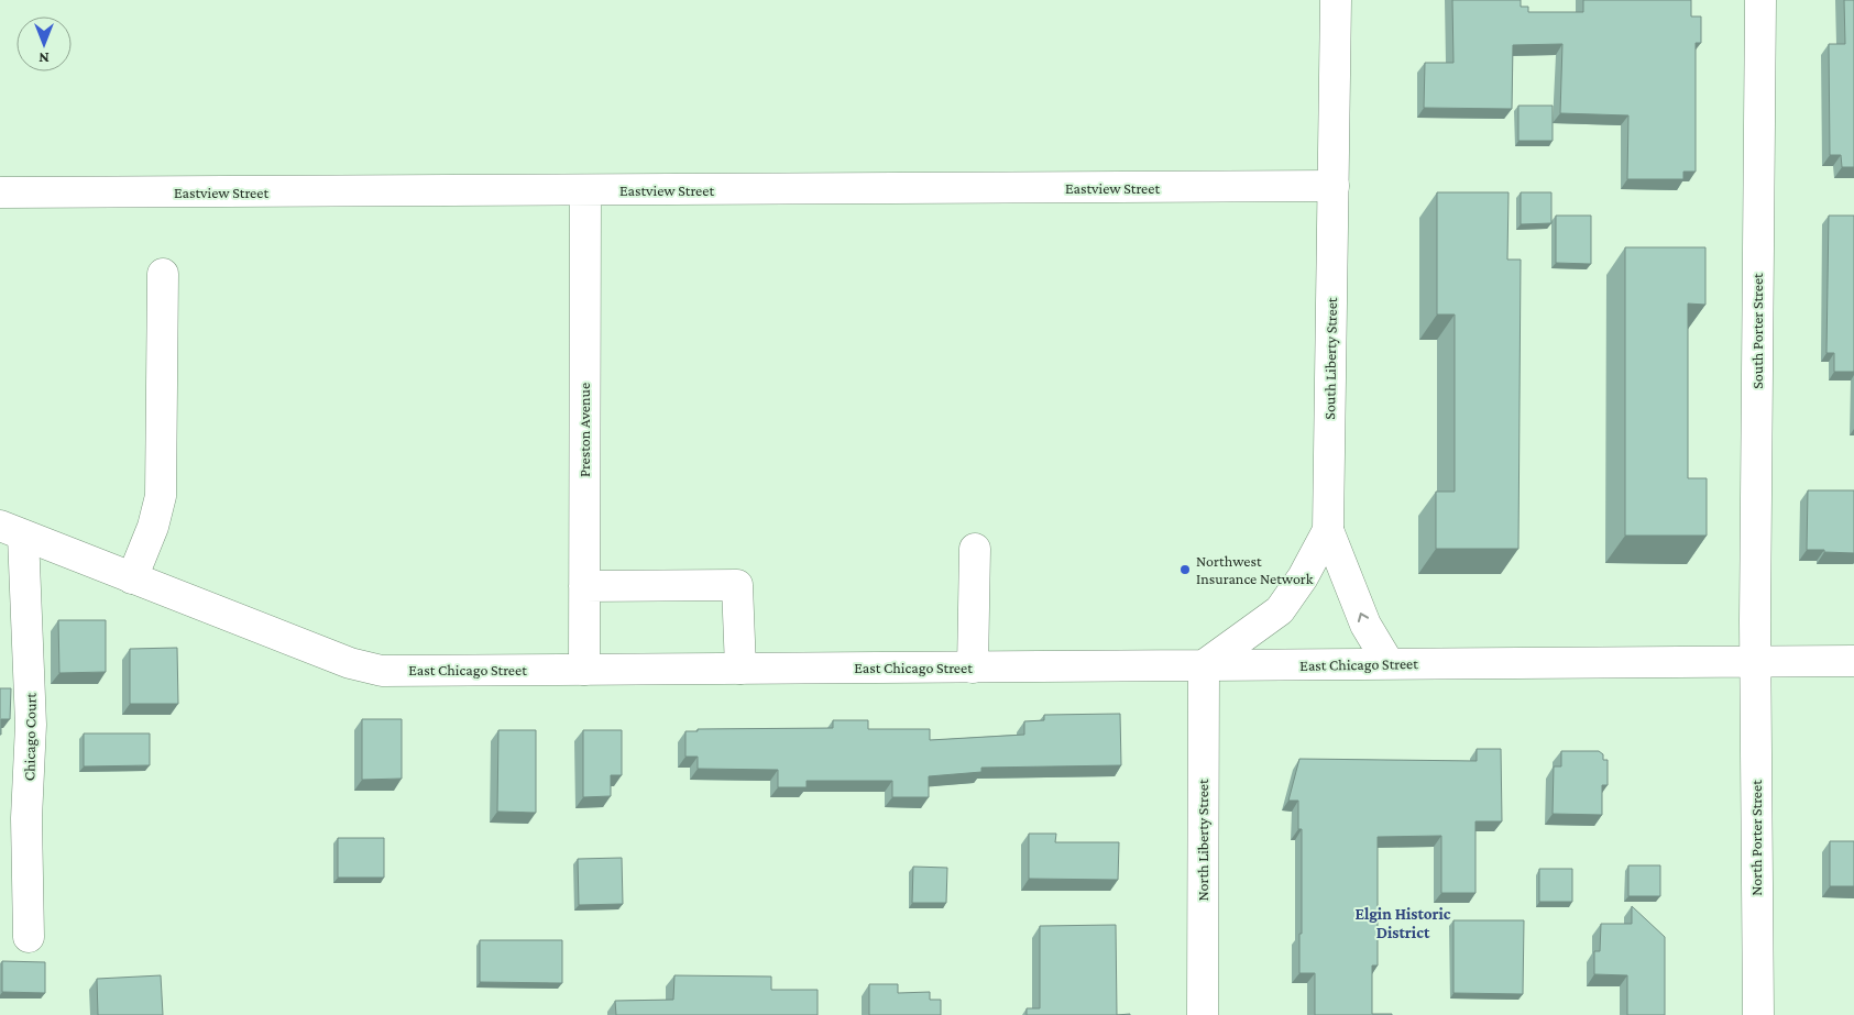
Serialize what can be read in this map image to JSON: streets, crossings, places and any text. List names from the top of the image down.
{
  "streets": {
    "street": [
      "Eastview Street",
      "South Porter Street",
      "South Liberty Street",
      "Preston Avenue",
      "East Chicago Street",
      "Chicago Court",
      "North Porter Street",
      "North Liberty Street"
    ]
  },
  "crossings": [
    ["Eastview Street", "South Liberty Street"],
    ["Eastview Street", "Preston Avenue"],
    ["South Porter Street", "East Chicago Street"],
    ["South Porter Street", "North Porter Street"],
    ["South Liberty Street", "East Chicago Street"],
    ["South Liberty Street", "North Liberty Street"],
    ["Preston Avenue", "East Chicago Street"],
    ["East Chicago Street", "Chicago Court"],
    ["East Chicago Street", "North Porter Street"],
    ["East Chicago Street", "North Liberty Street"]
  ],
  "districts": ["Elgin Historic District"],
  "places": ["Northwest Insurance Network"],
  "north": "bottom"
}
